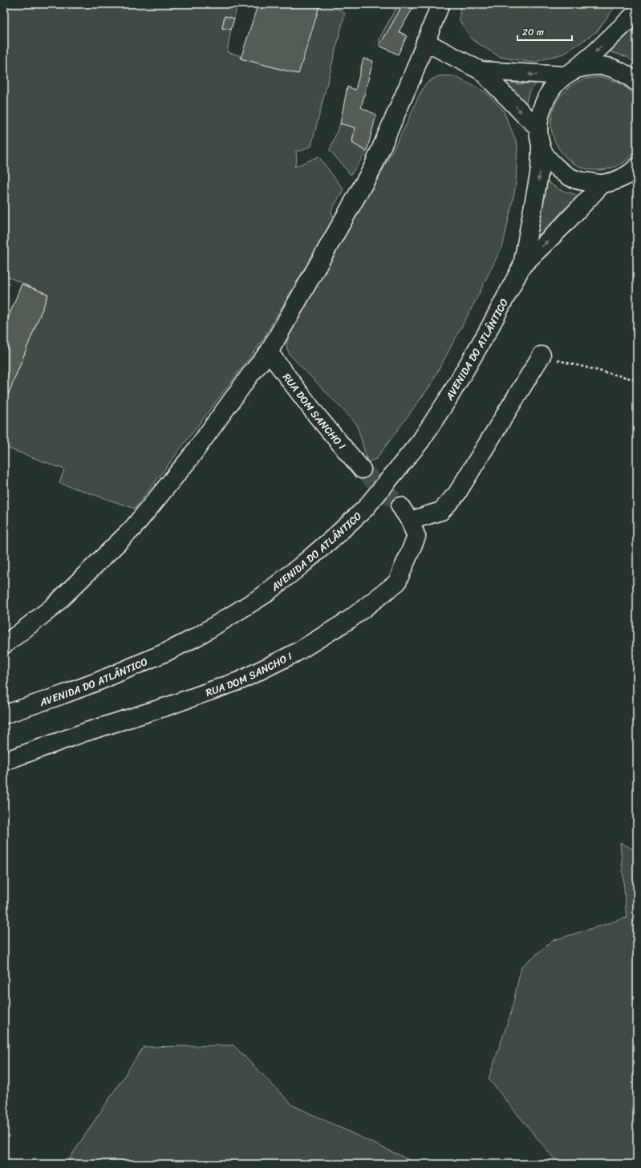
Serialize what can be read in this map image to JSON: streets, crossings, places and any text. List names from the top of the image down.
{
  "streets": {
    "main road": ["AVENIDA DO ATLÂNTICO", "RUA DOM SANCHO I"]
  },
  "scale_bar": "20 m"
}
